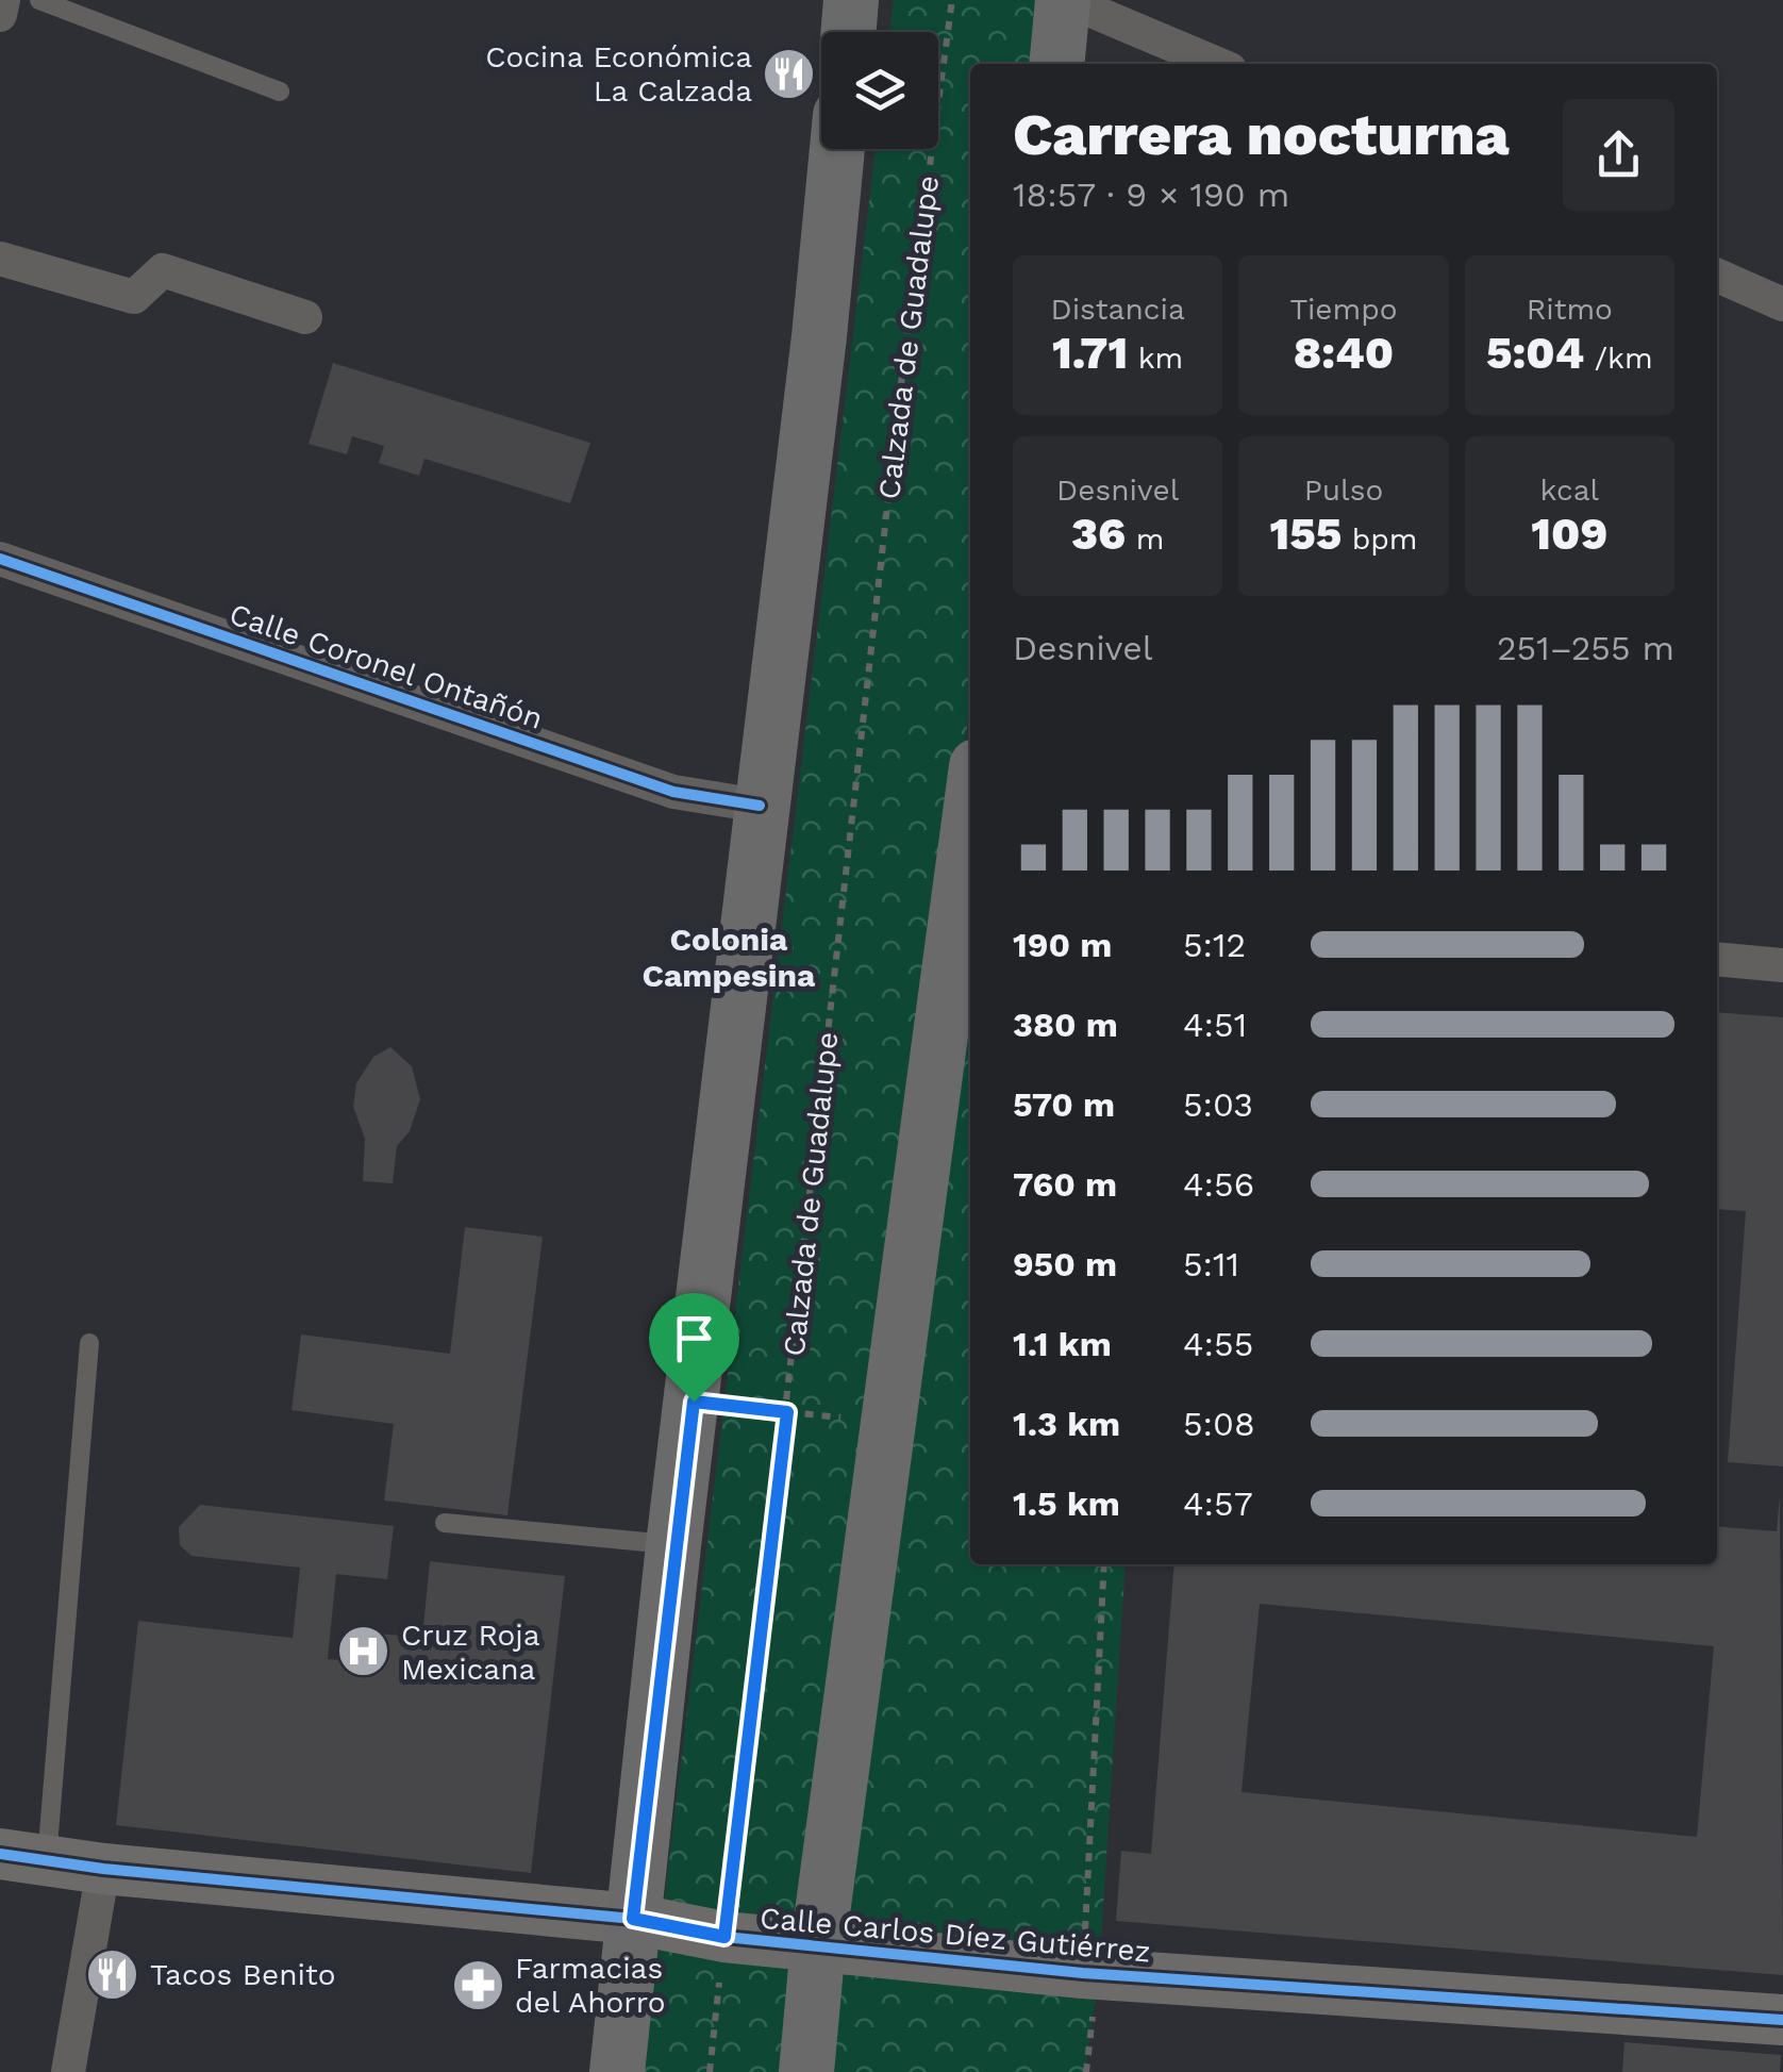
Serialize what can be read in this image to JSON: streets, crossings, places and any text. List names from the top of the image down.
{
  "streets": {
    "street": ["Calle Coronel Ontañón", "Calle Carlos Díez Gutiérrez"],
    "path": ["Calzada de Guadalupe"]
  },
  "crossings": [
    ["Calzada de Guadalupe", "Calle Carlos Díez Gutiérrez"]
  ],
  "districts": ["Colonia Campesina"],
  "places": {
    "restaurant": ["Cocina Económica La Calzada", "Tacos Benito"],
    "hospital": ["Cruz Roja Mexicana"],
    "pharmacy": ["Farmacias del Ahorro"]
  },
  "page": {
    "heading": ["Carrera nocturna", "18:57 · 9 × 190 m"],
    "stats": [
      ["Distancia", "1.71 km"],
      ["Tiempo", "8:40"],
      ["Ritmo", "5:04 /km"],
      ["Desnivel", "36 m"],
      ["Pulso", "155 bpm"],
      ["kcal", "109"]
    ],
    "chart": ["Desnivel", "251–255 m"],
    "list": [
      {
        "name": "190 m",
        "note": "5:12"
      },
      {
        "name": "380 m",
        "note": "4:51"
      },
      {
        "name": "570 m",
        "note": "5:03"
      },
      {
        "name": "760 m",
        "note": "4:56"
      },
      {
        "name": "950 m",
        "note": "5:11"
      },
      {
        "name": "1.1 km",
        "note": "4:55"
      },
      {
        "name": "1.3 km",
        "note": "5:08"
      },
      {
        "name": "1.5 km",
        "note": "4:57"
      }
    ]
  }
}
